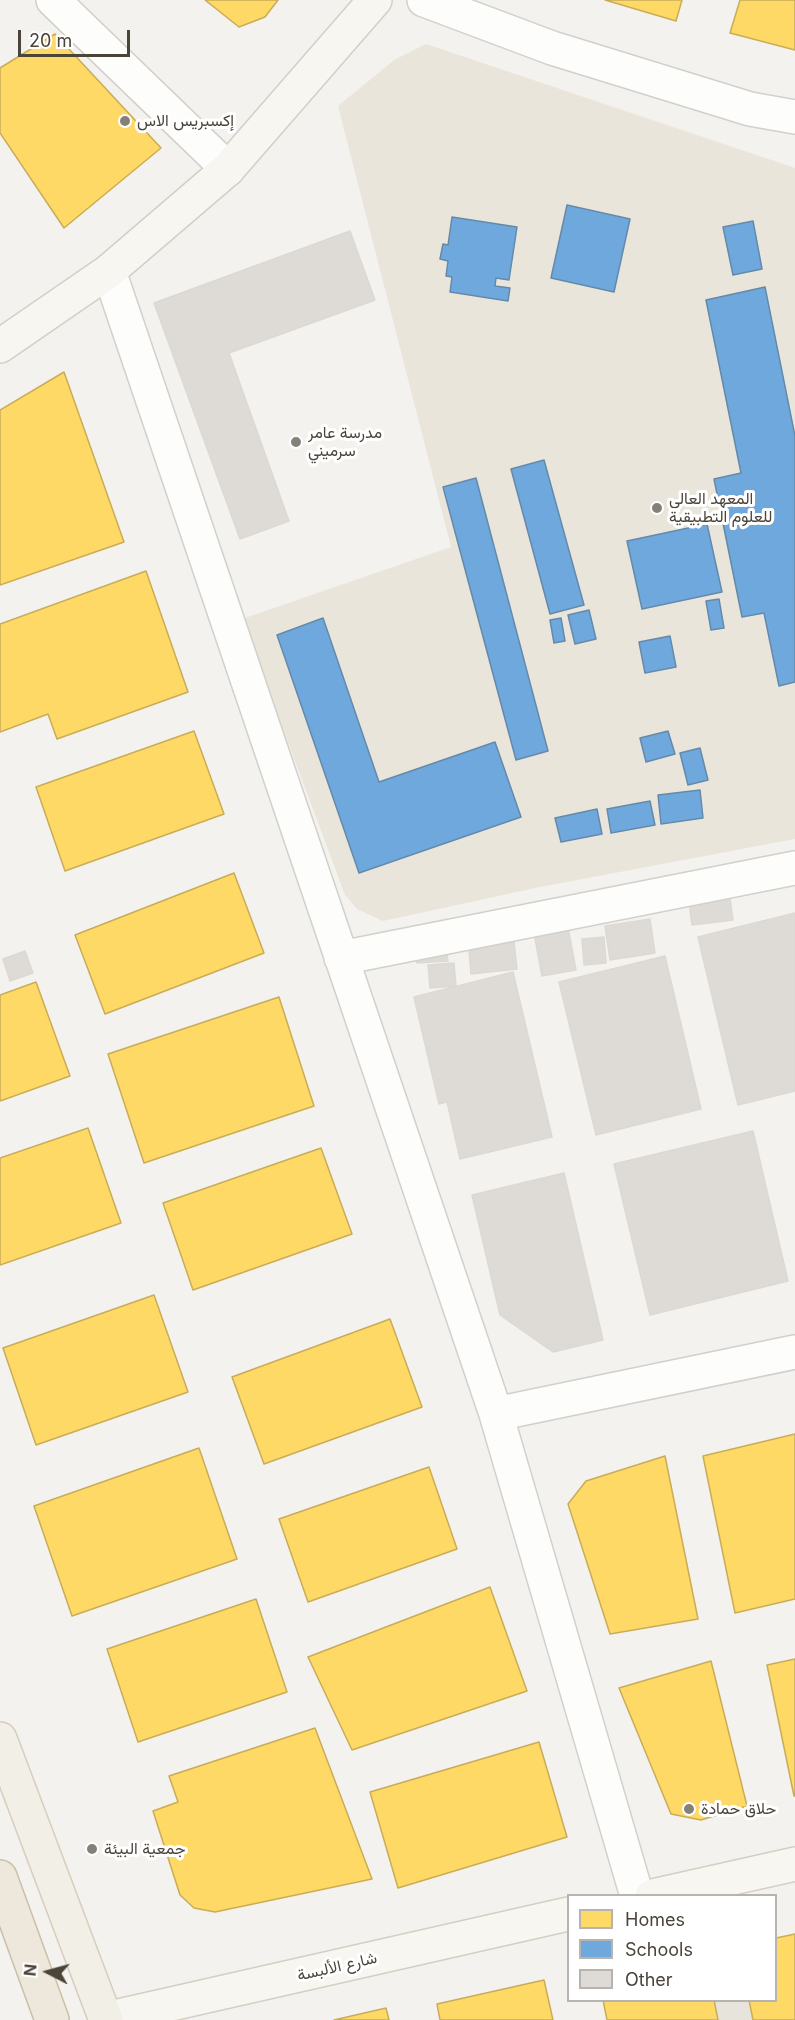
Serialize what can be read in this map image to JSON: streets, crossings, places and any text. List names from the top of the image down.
{
  "streets": {
    "main road": ["شارع الألبسة"]
  },
  "places": [
    "إكسبريس الاس",
    "مدرسة عامر سرميني",
    "المعهد العالي للعلوم التطبيقية",
    "حلاق حمادة",
    "جمعية البيئة"
  ],
  "legend": ["Homes", "Schools", "Other"],
  "scale_bar": "20 m",
  "north": "left"
}
